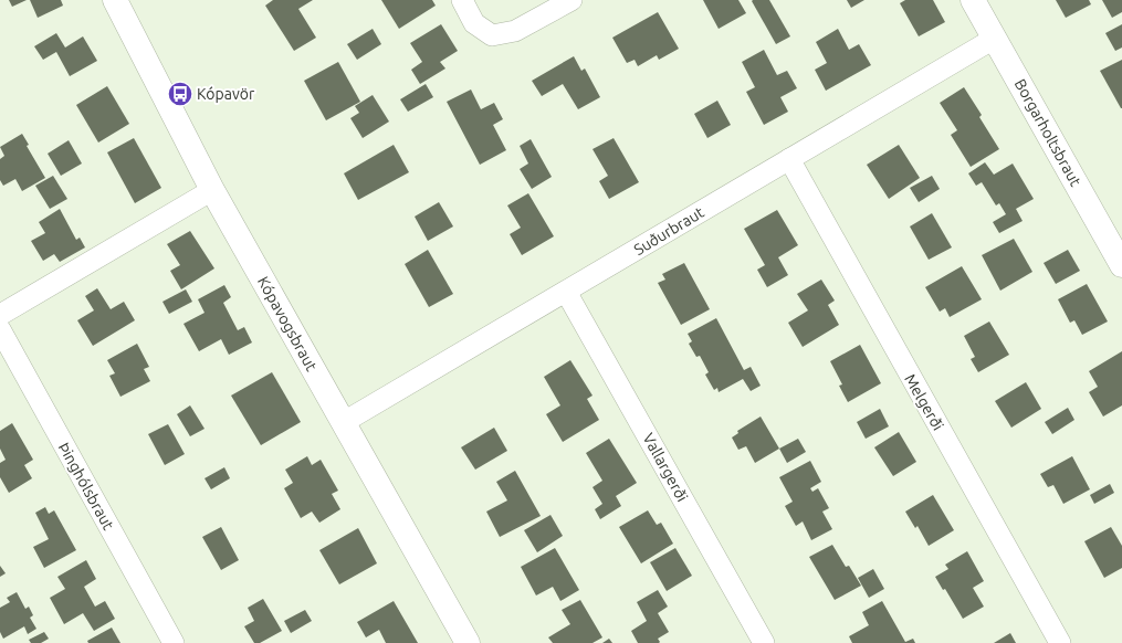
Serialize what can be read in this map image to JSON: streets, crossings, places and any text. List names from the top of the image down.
{
  "streets": {
    "street": [
      "Borgarholtsbraut",
      "Suðurbraut",
      "Kópavogsbraut",
      "Melgerði",
      "Vallargerði",
      "Þinghólsbraut"
    ]
  },
  "crossings": [
    ["Borgarholtsbraut", "Suðurbraut"],
    ["Suðurbraut", "Kópavogsbraut"],
    ["Suðurbraut", "Melgerði"],
    ["Suðurbraut", "Vallargerði"]
  ],
  "places": {
    "bus stop": ["Kópavör"]
  }
}
